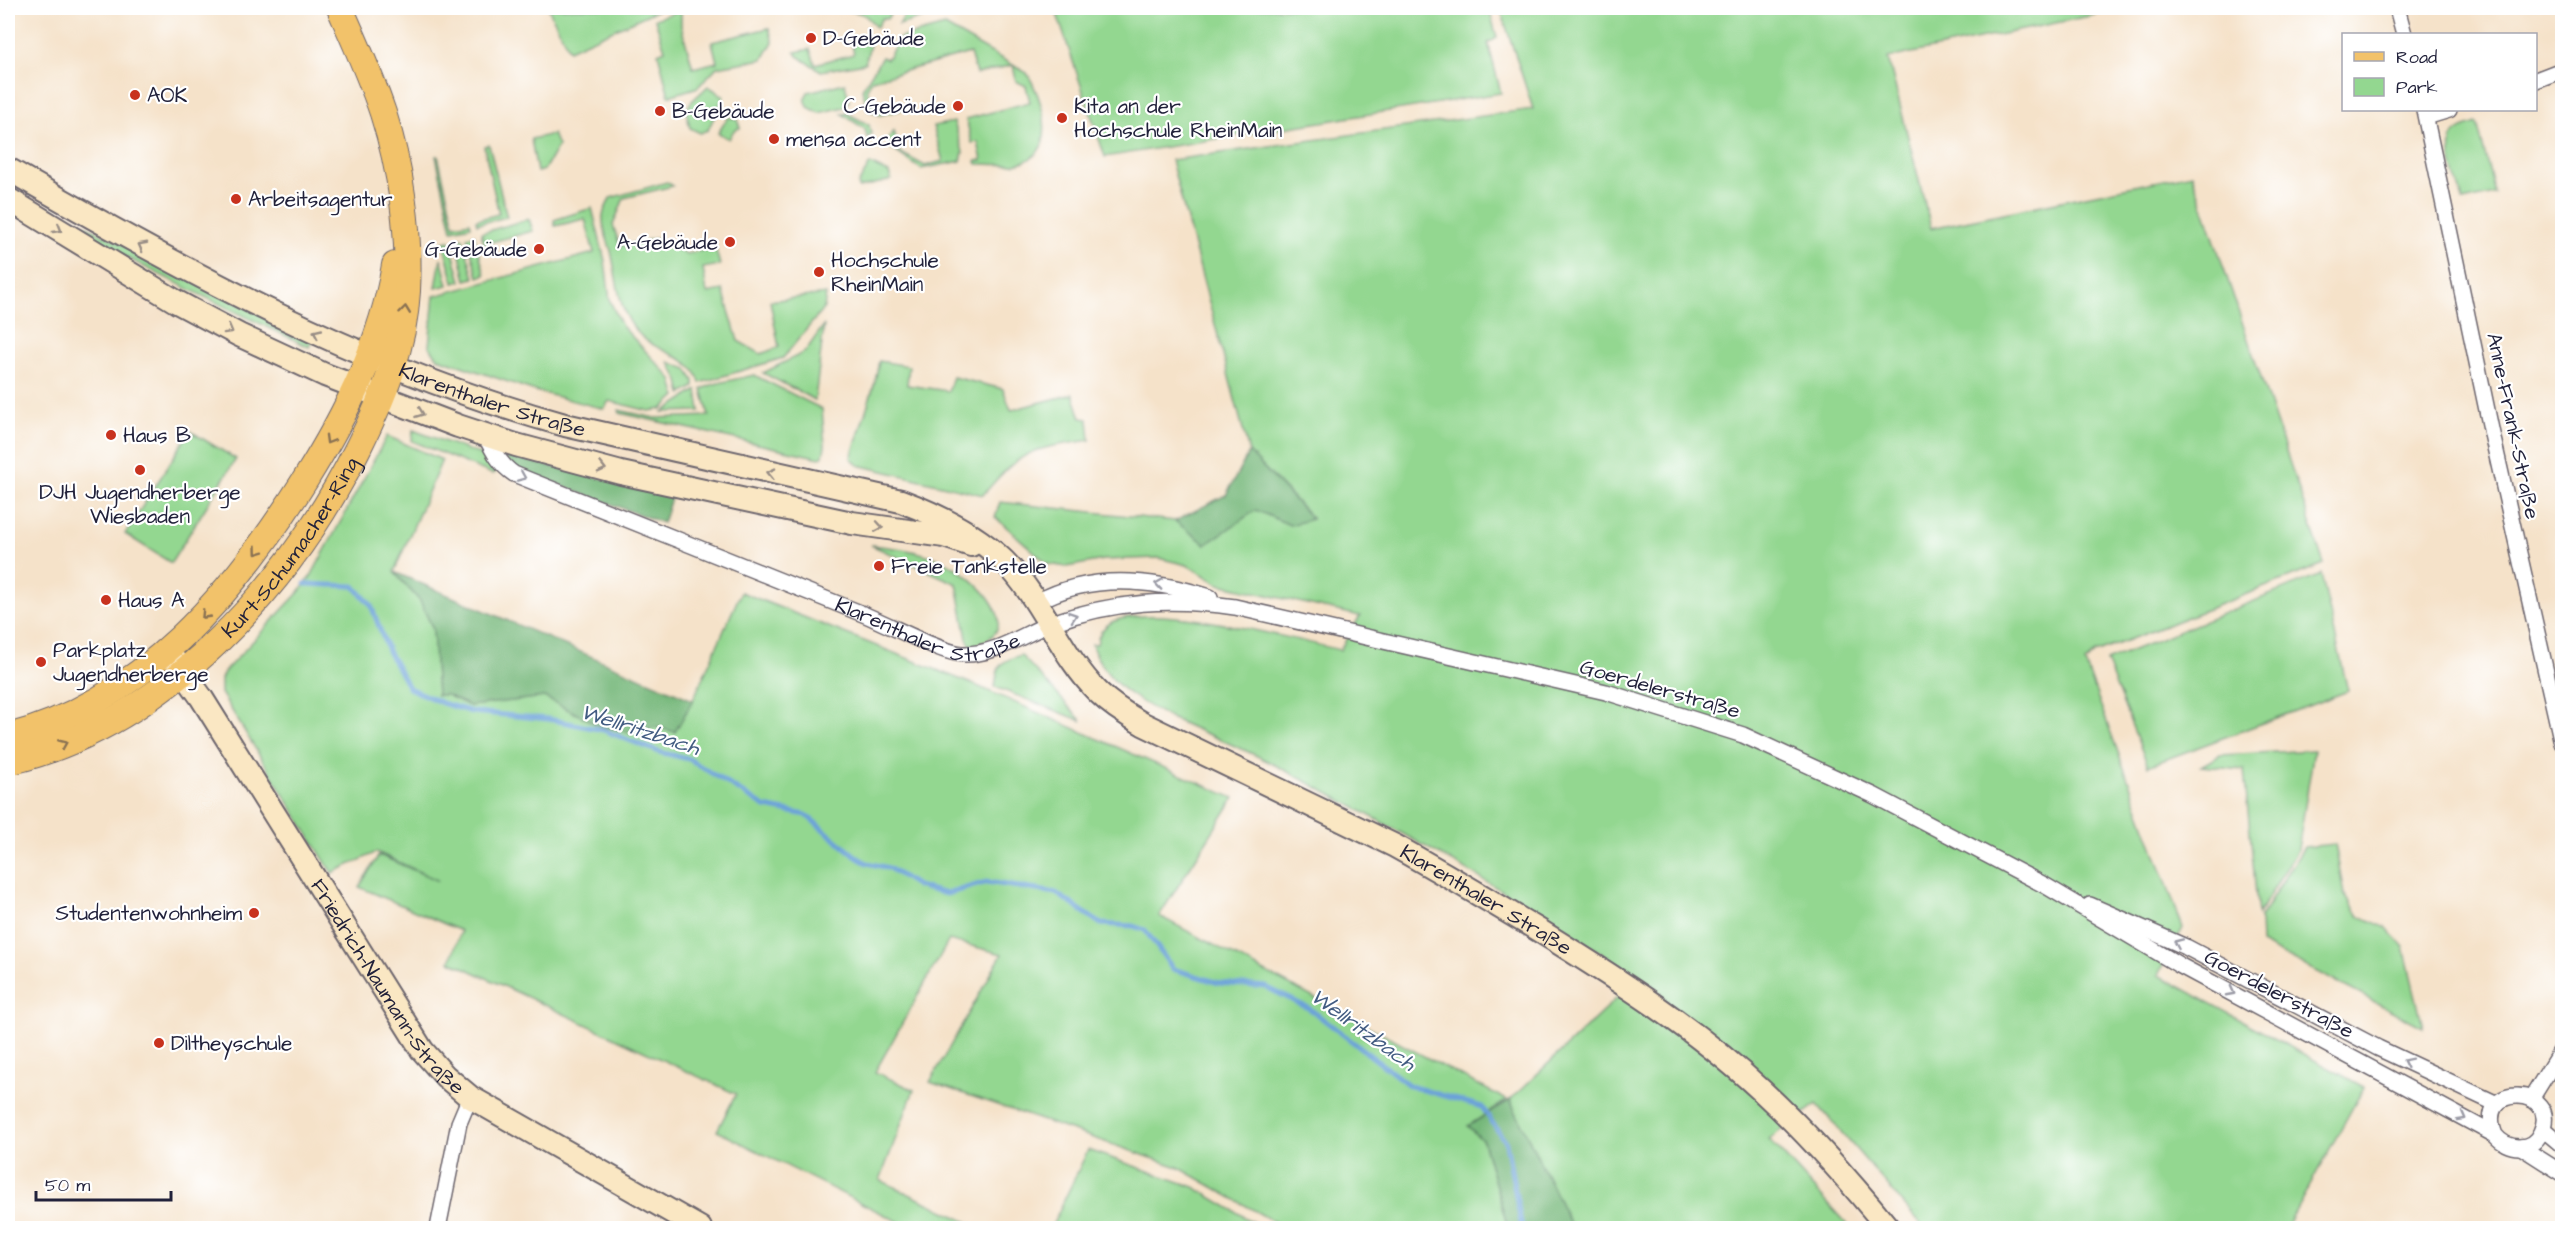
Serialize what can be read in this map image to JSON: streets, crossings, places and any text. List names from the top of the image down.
{
  "streets": {
    "main road": ["Klarenthaler Straße", "Kurt-Schumacher-Ring", "Friedrich-Naumann-Straße"],
    "street": ["Anne-Frank-Straße", "Goerdelerstraße"]
  },
  "crossings": [
    ["Klarenthaler Straße", "Kurt-Schumacher-Ring"],
    ["Klarenthaler Straße", "Goerdelerstraße"],
    ["Kurt-Schumacher-Ring", "Friedrich-Naumann-Straße"]
  ],
  "water": ["Wellritzbach"],
  "places": [
    "D-Gebäude",
    "AOK",
    "C-Gebäude",
    "B-Gebäude",
    "Kita an der Hochschule RheinMain",
    "mensa accent",
    "Arbeitsagentur",
    "A-Gebäude",
    "G-Gebäude",
    "Hochschule RheinMain",
    "Haus B",
    "DJH Jugendherberge Wiesbaden",
    "Freie Tankstelle",
    "Haus A",
    "Parkplatz Jugendherberge",
    "Studentenwohnheim",
    "Diltheyschule"
  ],
  "legend": ["Road", "Park"],
  "scale_bar": "50 m"
}
